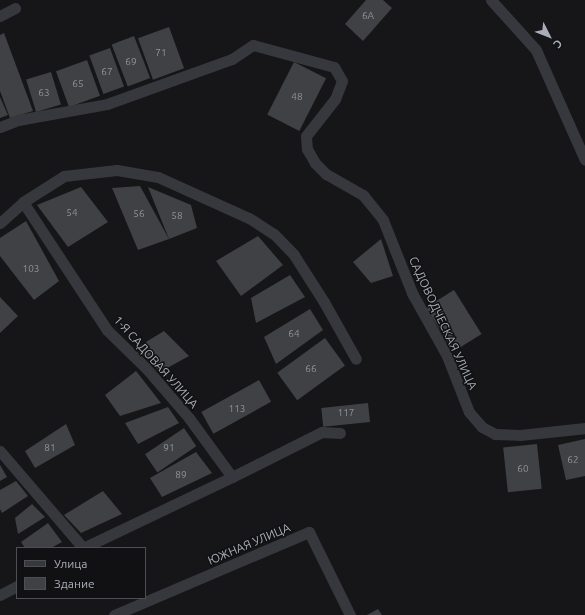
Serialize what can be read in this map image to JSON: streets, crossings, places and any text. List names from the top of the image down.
{
  "streets": {
    "street": ["САДОВОДЧЕСКАЯ УЛИЦА", "1-Я САДОВАЯ УЛИЦА", "ЮЖНАЯ УЛИЦА"]
  },
  "house_numbers": [
    "6А",
    "71",
    "69",
    "67",
    "65",
    "63",
    "48",
    "54",
    "56",
    "58",
    "103",
    "64",
    "66",
    "113",
    "117",
    "81",
    "91",
    "62",
    "60",
    "89"
  ],
  "legend": ["Улица", "Здание"],
  "north": "bottom right"
}
